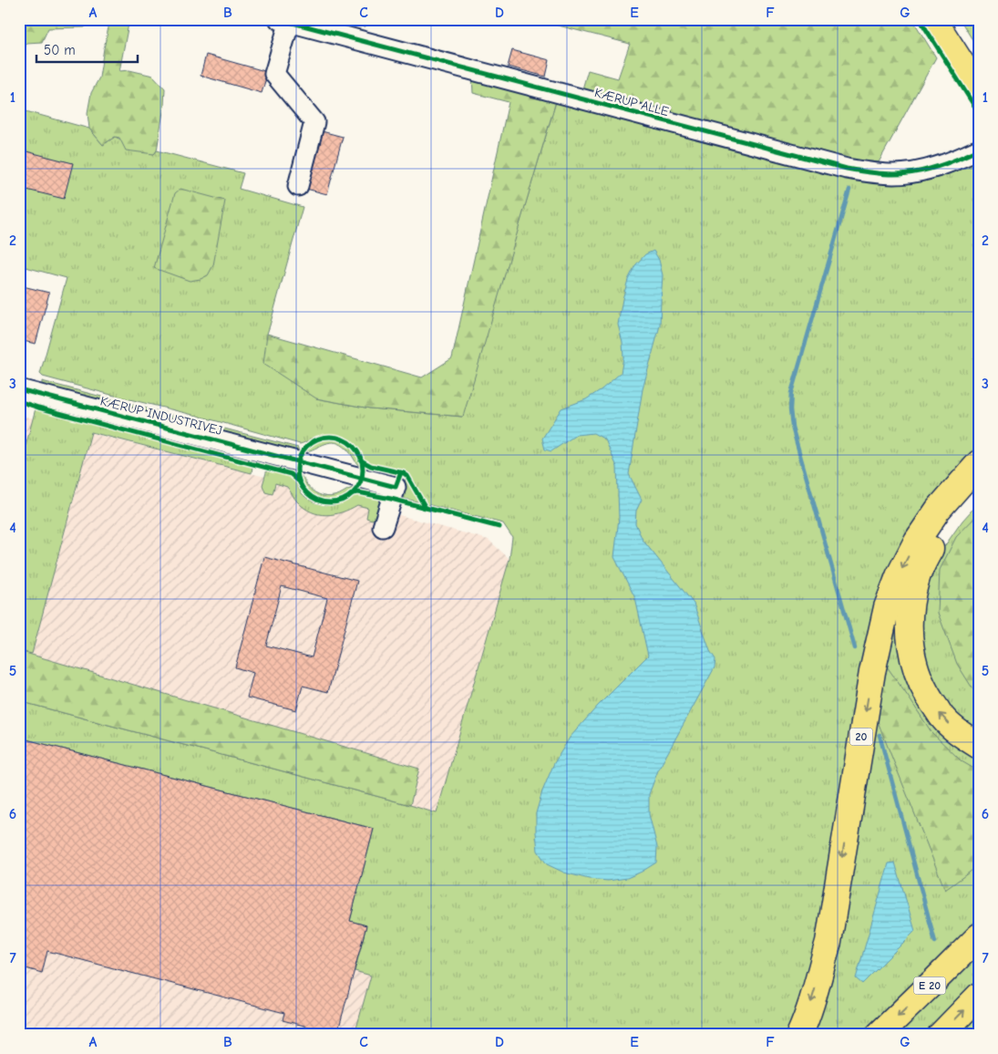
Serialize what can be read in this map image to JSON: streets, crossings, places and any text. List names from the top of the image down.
{
  "streets": {
    "main road": ["20", "E 20"],
    "street": ["KÆRUP ALLE", "KÆRUP INDUSTRIVEJ"]
  },
  "scale_bar": "50 m",
  "grid": {
    "columns": [
      "A",
      "B",
      "C",
      "D",
      "E",
      "F",
      "G"
    ],
    "rows": [
      "1",
      "2",
      "3",
      "4",
      "5",
      "6",
      "7"
    ]
  }
}
